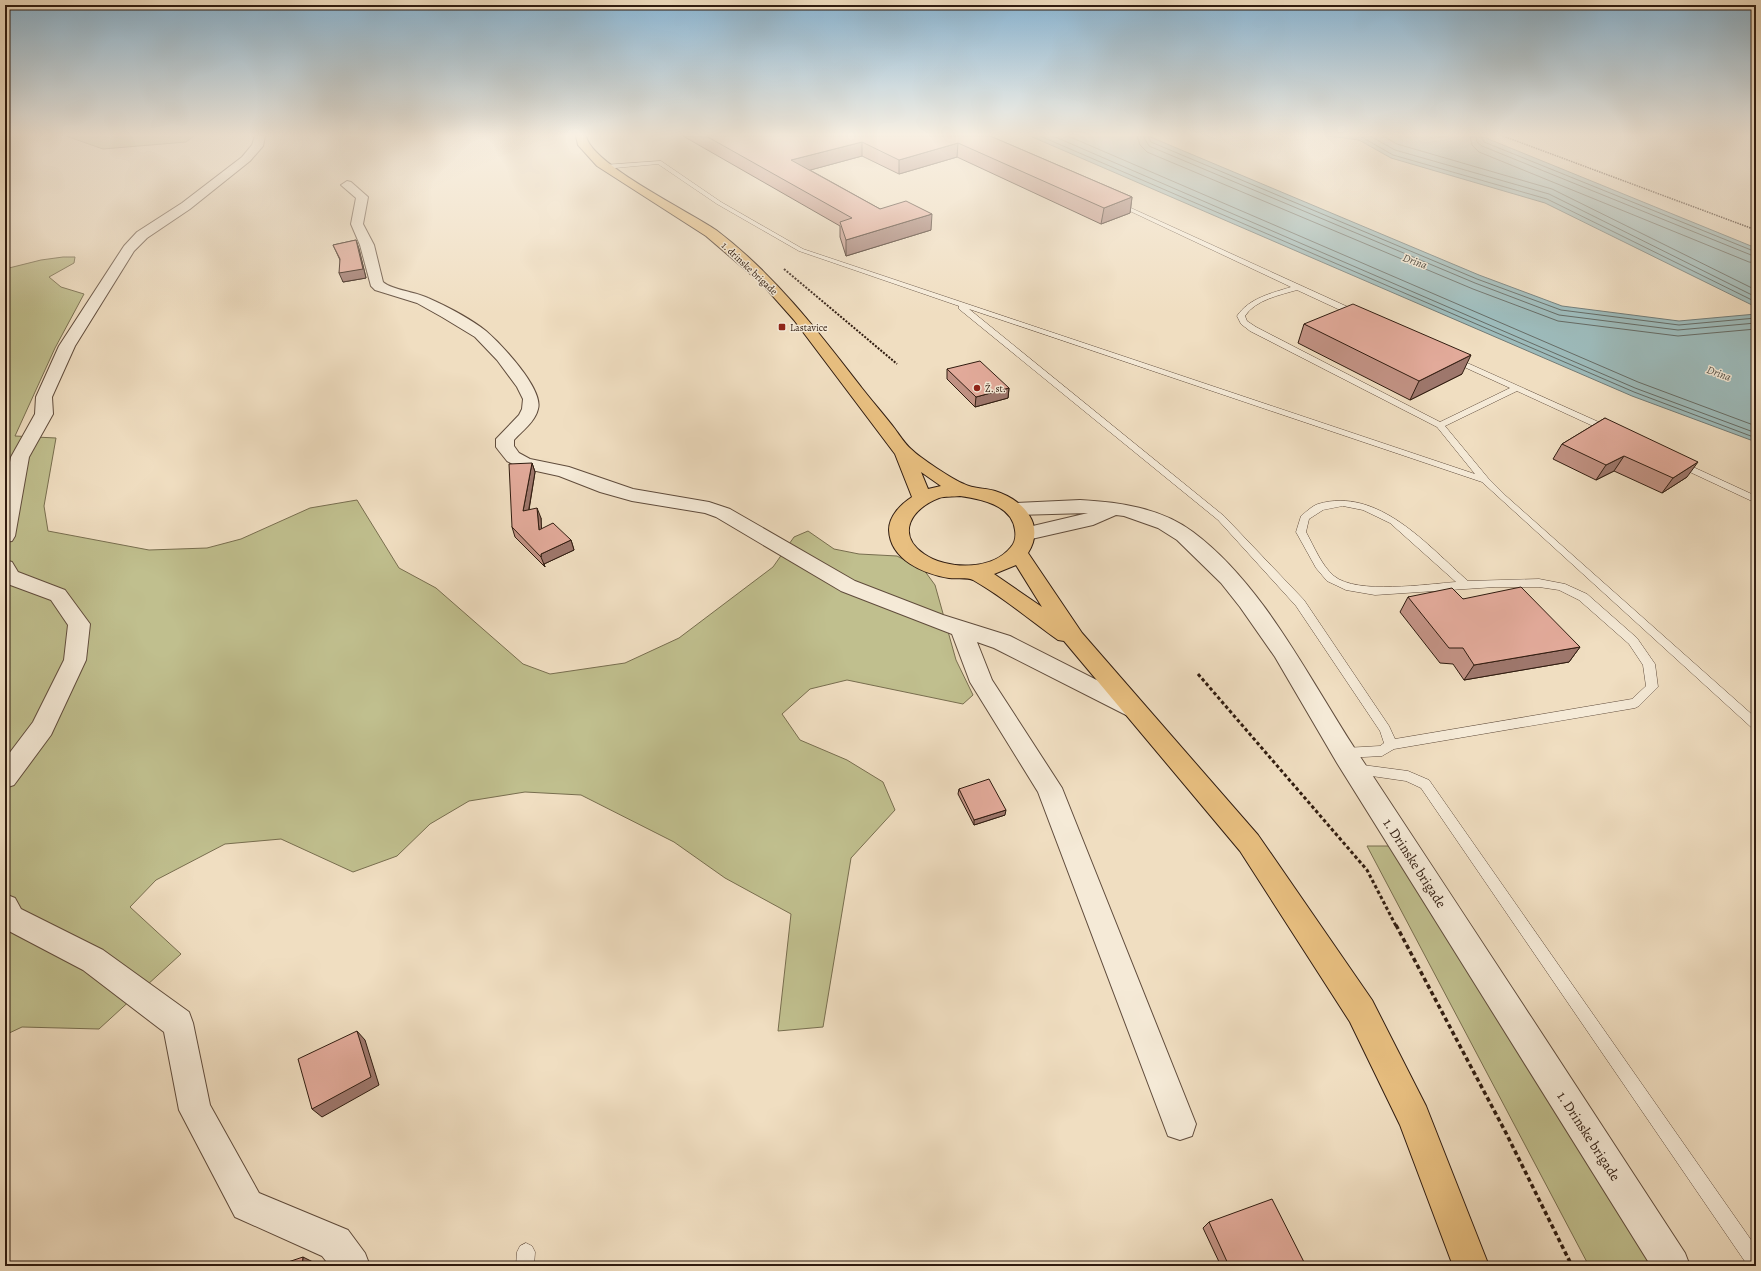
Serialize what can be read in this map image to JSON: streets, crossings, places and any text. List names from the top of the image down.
{
  "streets": {
    "main road": ["1. drinske brigade"],
    "street": ["1. Drinske brigade"]
  },
  "water": ["Drina"],
  "places": {
    "transit": ["Lastavice"],
    "other": ["Ž. st."]
  }
}
